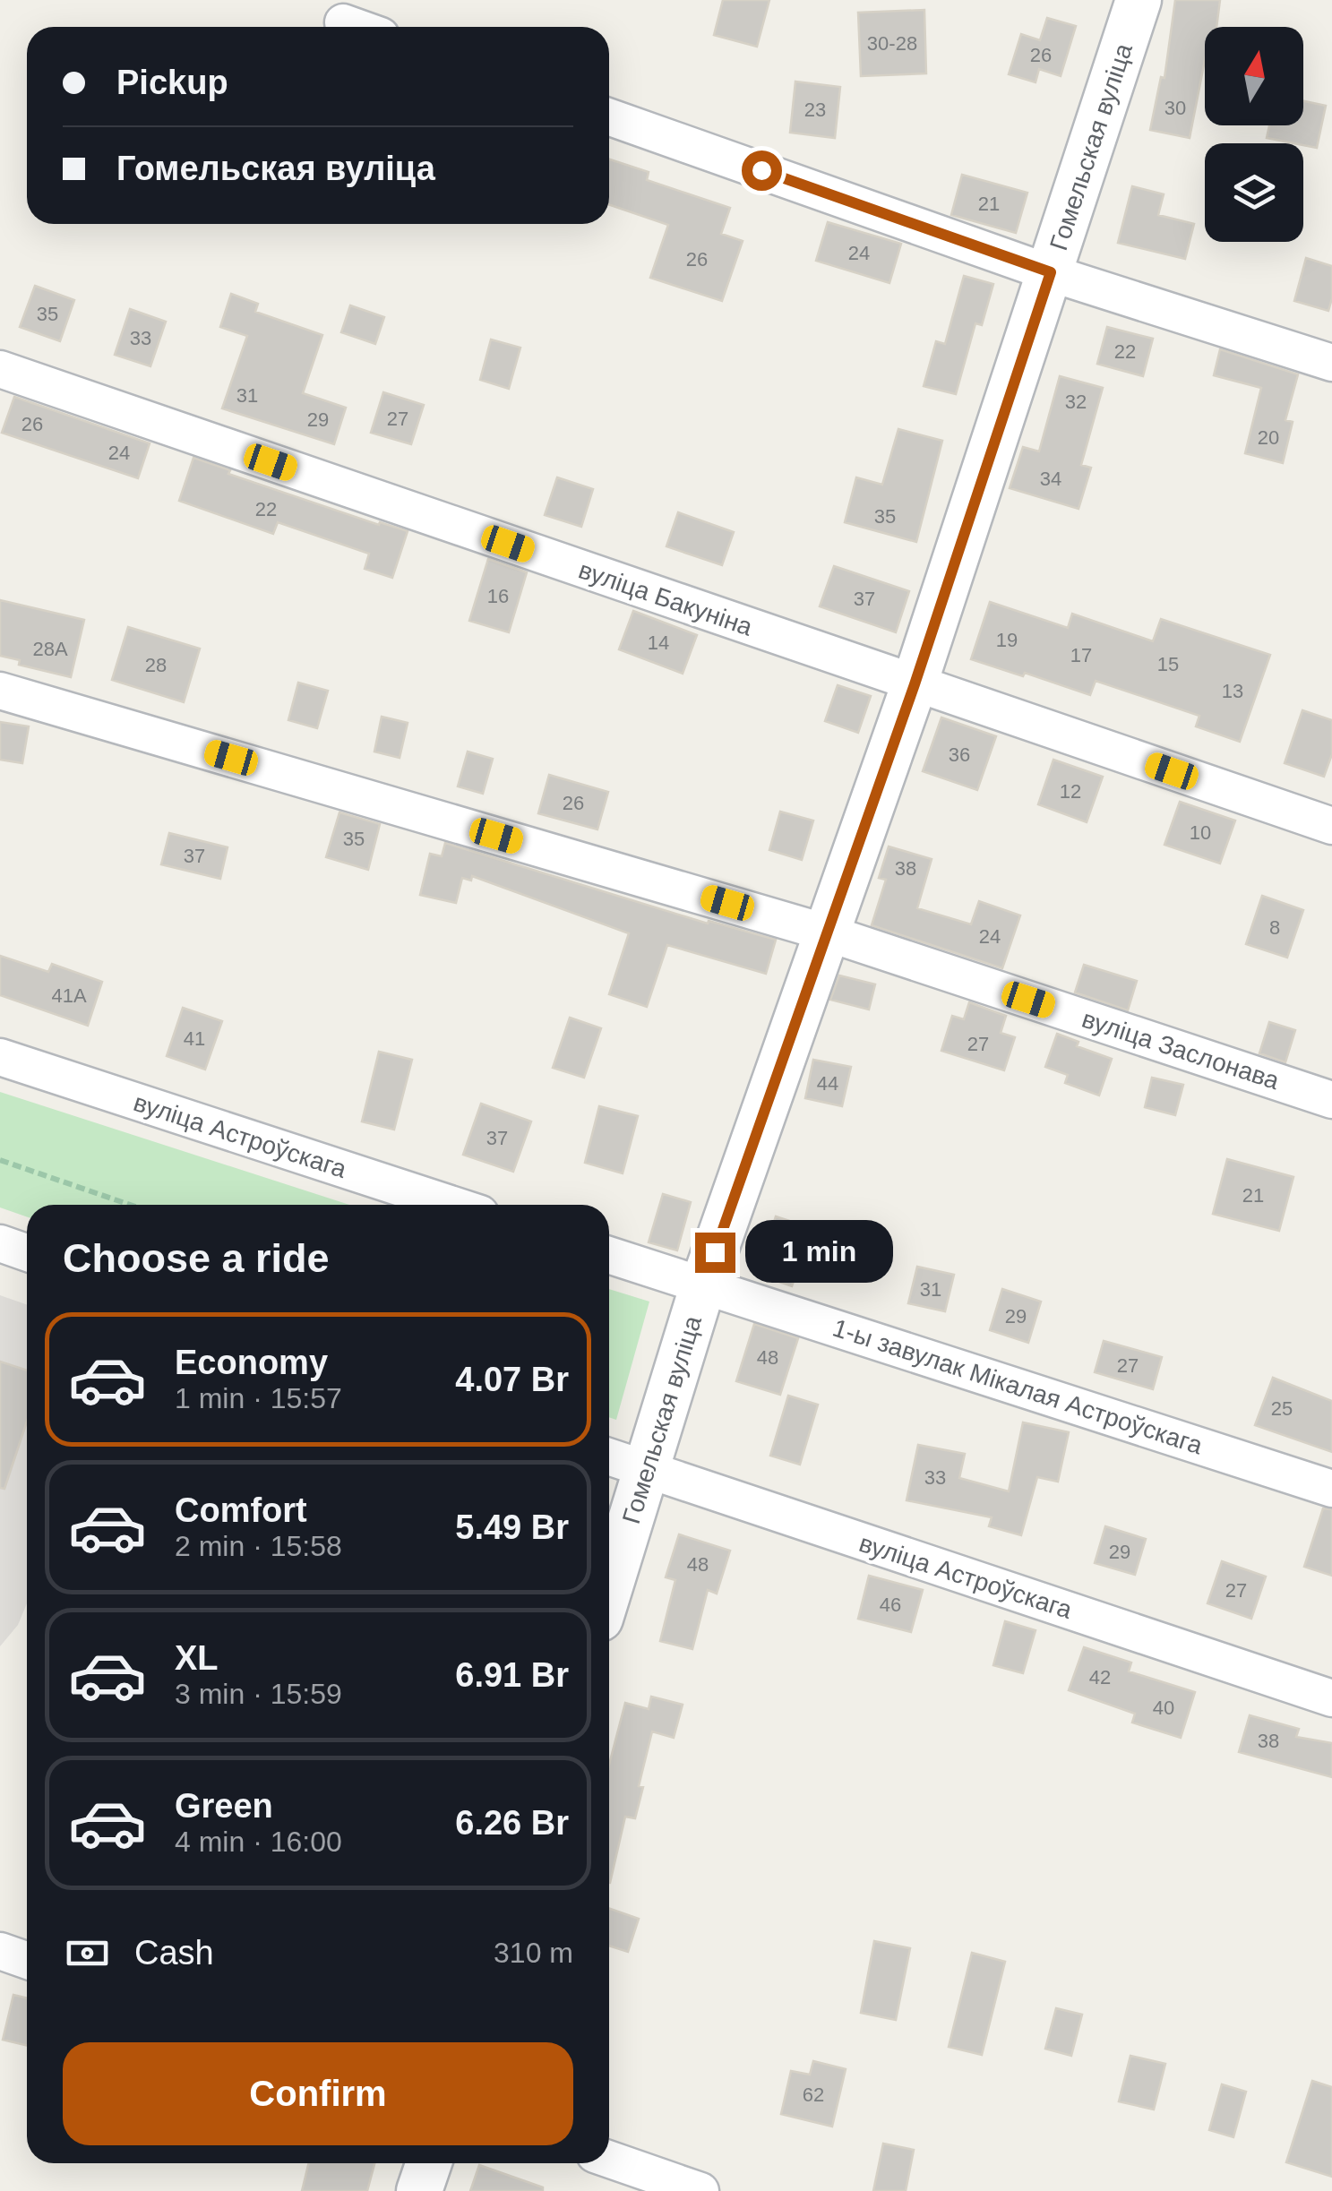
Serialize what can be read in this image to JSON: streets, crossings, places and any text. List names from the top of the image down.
{
  "streets": {
    "street": [
      "Гомельская вуліца",
      "вуліца Бакуніна",
      "вуліца Заслонава",
      "вуліца Астроўскага",
      "1-ы завулак Мікалая Астроўскага"
    ]
  },
  "crossings": [
    ["Гомельская вуліца", "вуліца Бакуніна"],
    ["Гомельская вуліца", "вуліца Заслонава"],
    ["Гомельская вуліца", "вуліца Астроўскага"],
    ["Гомельская вуліца", "1-ы завулак Мікалая Астроўскага"]
  ],
  "house_numbers": [
    "30-28",
    "26",
    "30",
    "23",
    "21",
    "24",
    "26",
    "35",
    "33",
    "22",
    "31",
    "32",
    "27",
    "29",
    "26",
    "20",
    "24",
    "34",
    "22",
    "35",
    "16",
    "37",
    "19",
    "14",
    "28А",
    "17",
    "15",
    "28",
    "13",
    "36",
    "12",
    "26",
    "10",
    "35",
    "37",
    "38",
    "8",
    "24",
    "41А",
    "41",
    "27",
    "44",
    "37",
    "21",
    "31",
    "29",
    "48",
    "27",
    "25",
    "33",
    "29",
    "48",
    "27",
    "46",
    "42",
    "40",
    "38",
    "62"
  ],
  "north": "top",
  "page": {
    "banner": ["Pickup", "Гомельская вуліца"],
    "heading": "Choose a ride",
    "bubble": "1 min",
    "list": [
      {
        "name": "Economy",
        "note": "1 min · 15:57",
        "value": "4.07 Br"
      },
      {
        "name": "Comfort",
        "note": "2 min · 15:58",
        "value": "5.49 Br"
      },
      {
        "name": "XL",
        "note": "3 min · 15:59",
        "value": "6.91 Br"
      },
      {
        "name": "Green",
        "note": "4 min · 16:00",
        "value": "6.26 Br"
      }
    ],
    "pay": ["Cash", "310 m"],
    "buttons": "Confirm"
  }
}
